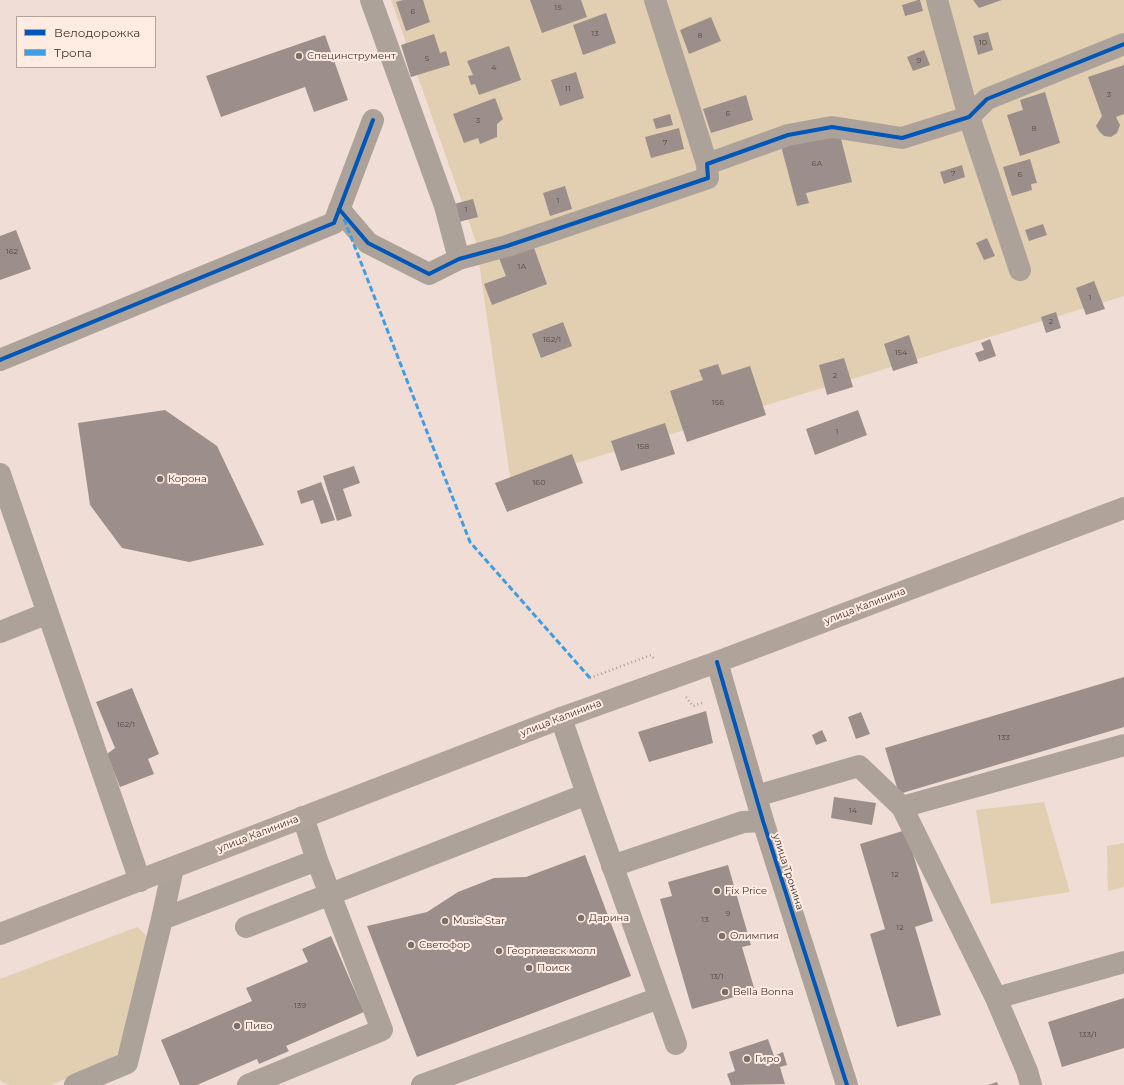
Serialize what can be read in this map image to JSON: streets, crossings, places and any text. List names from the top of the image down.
{
  "streets": {
    "main road": ["улица Калинина"],
    "street": ["улица Тронина"]
  },
  "crossings": [
    ["улица Калинина", "улица Тронина"]
  ],
  "places": [
    "Специнструмент",
    "Корона",
    "Fix Price",
    "Дарина",
    "Music Star",
    "Олимпия",
    "Светофор",
    "Георгиевск молл",
    "Поиск",
    "Bella Bonna",
    "Пиво",
    "Гиро"
  ],
  "house_numbers": [
    "15",
    "6",
    "13",
    "8",
    "10",
    "5",
    "9",
    "4",
    "11",
    "3",
    "6",
    "3",
    "8",
    "7",
    "6А",
    "7",
    "6",
    "1",
    "1",
    "162",
    "1А",
    "1",
    "2",
    "162/1",
    "154",
    "2",
    "156",
    "1",
    "158",
    "160",
    "162/1",
    "133",
    "14",
    "12",
    "9",
    "13",
    "12",
    "13/1",
    "139",
    "133/1"
  ],
  "legend": ["Велодорожка", "Тропа"]
}
